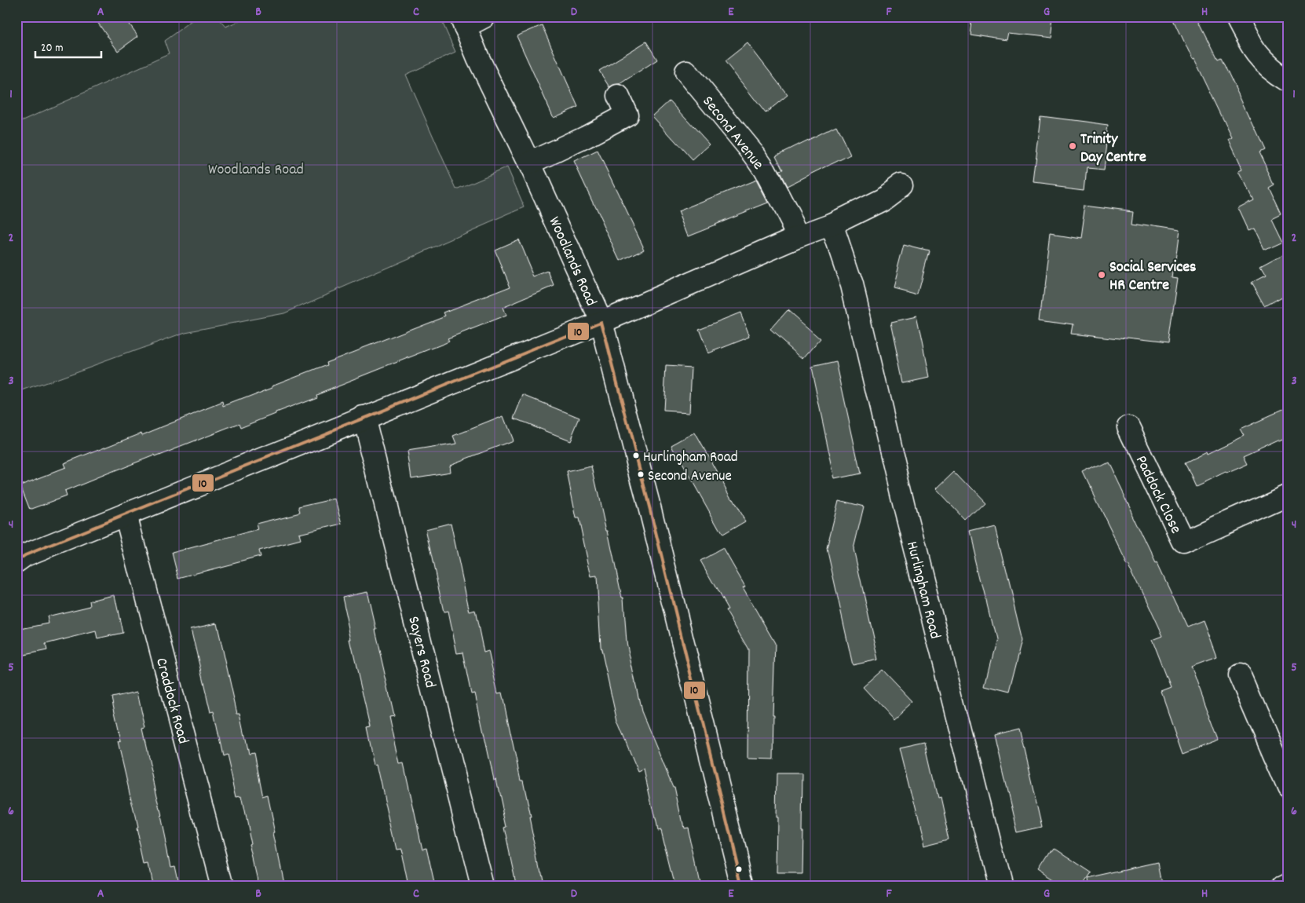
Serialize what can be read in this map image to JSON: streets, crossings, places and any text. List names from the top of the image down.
{
  "streets": {
    "street": [
      "Second Avenue",
      "Woodlands Road",
      "Paddock Close",
      "Hurlingham Road",
      "Sayers Road",
      "Craddock Road"
    ]
  },
  "parks": ["Woodlands Road"],
  "places": [
    "Trinity Day Centre",
    "Social Services HR Centre",
    "Hurlingham Road",
    "Second Avenue"
  ],
  "lines": ["transit line 10"],
  "scale_bar": "20 m",
  "grid": {
    "columns": [
      "A",
      "B",
      "C",
      "D",
      "E",
      "F",
      "G",
      "H"
    ],
    "rows": [
      "1",
      "2",
      "3",
      "4",
      "5",
      "6"
    ]
  }
}
